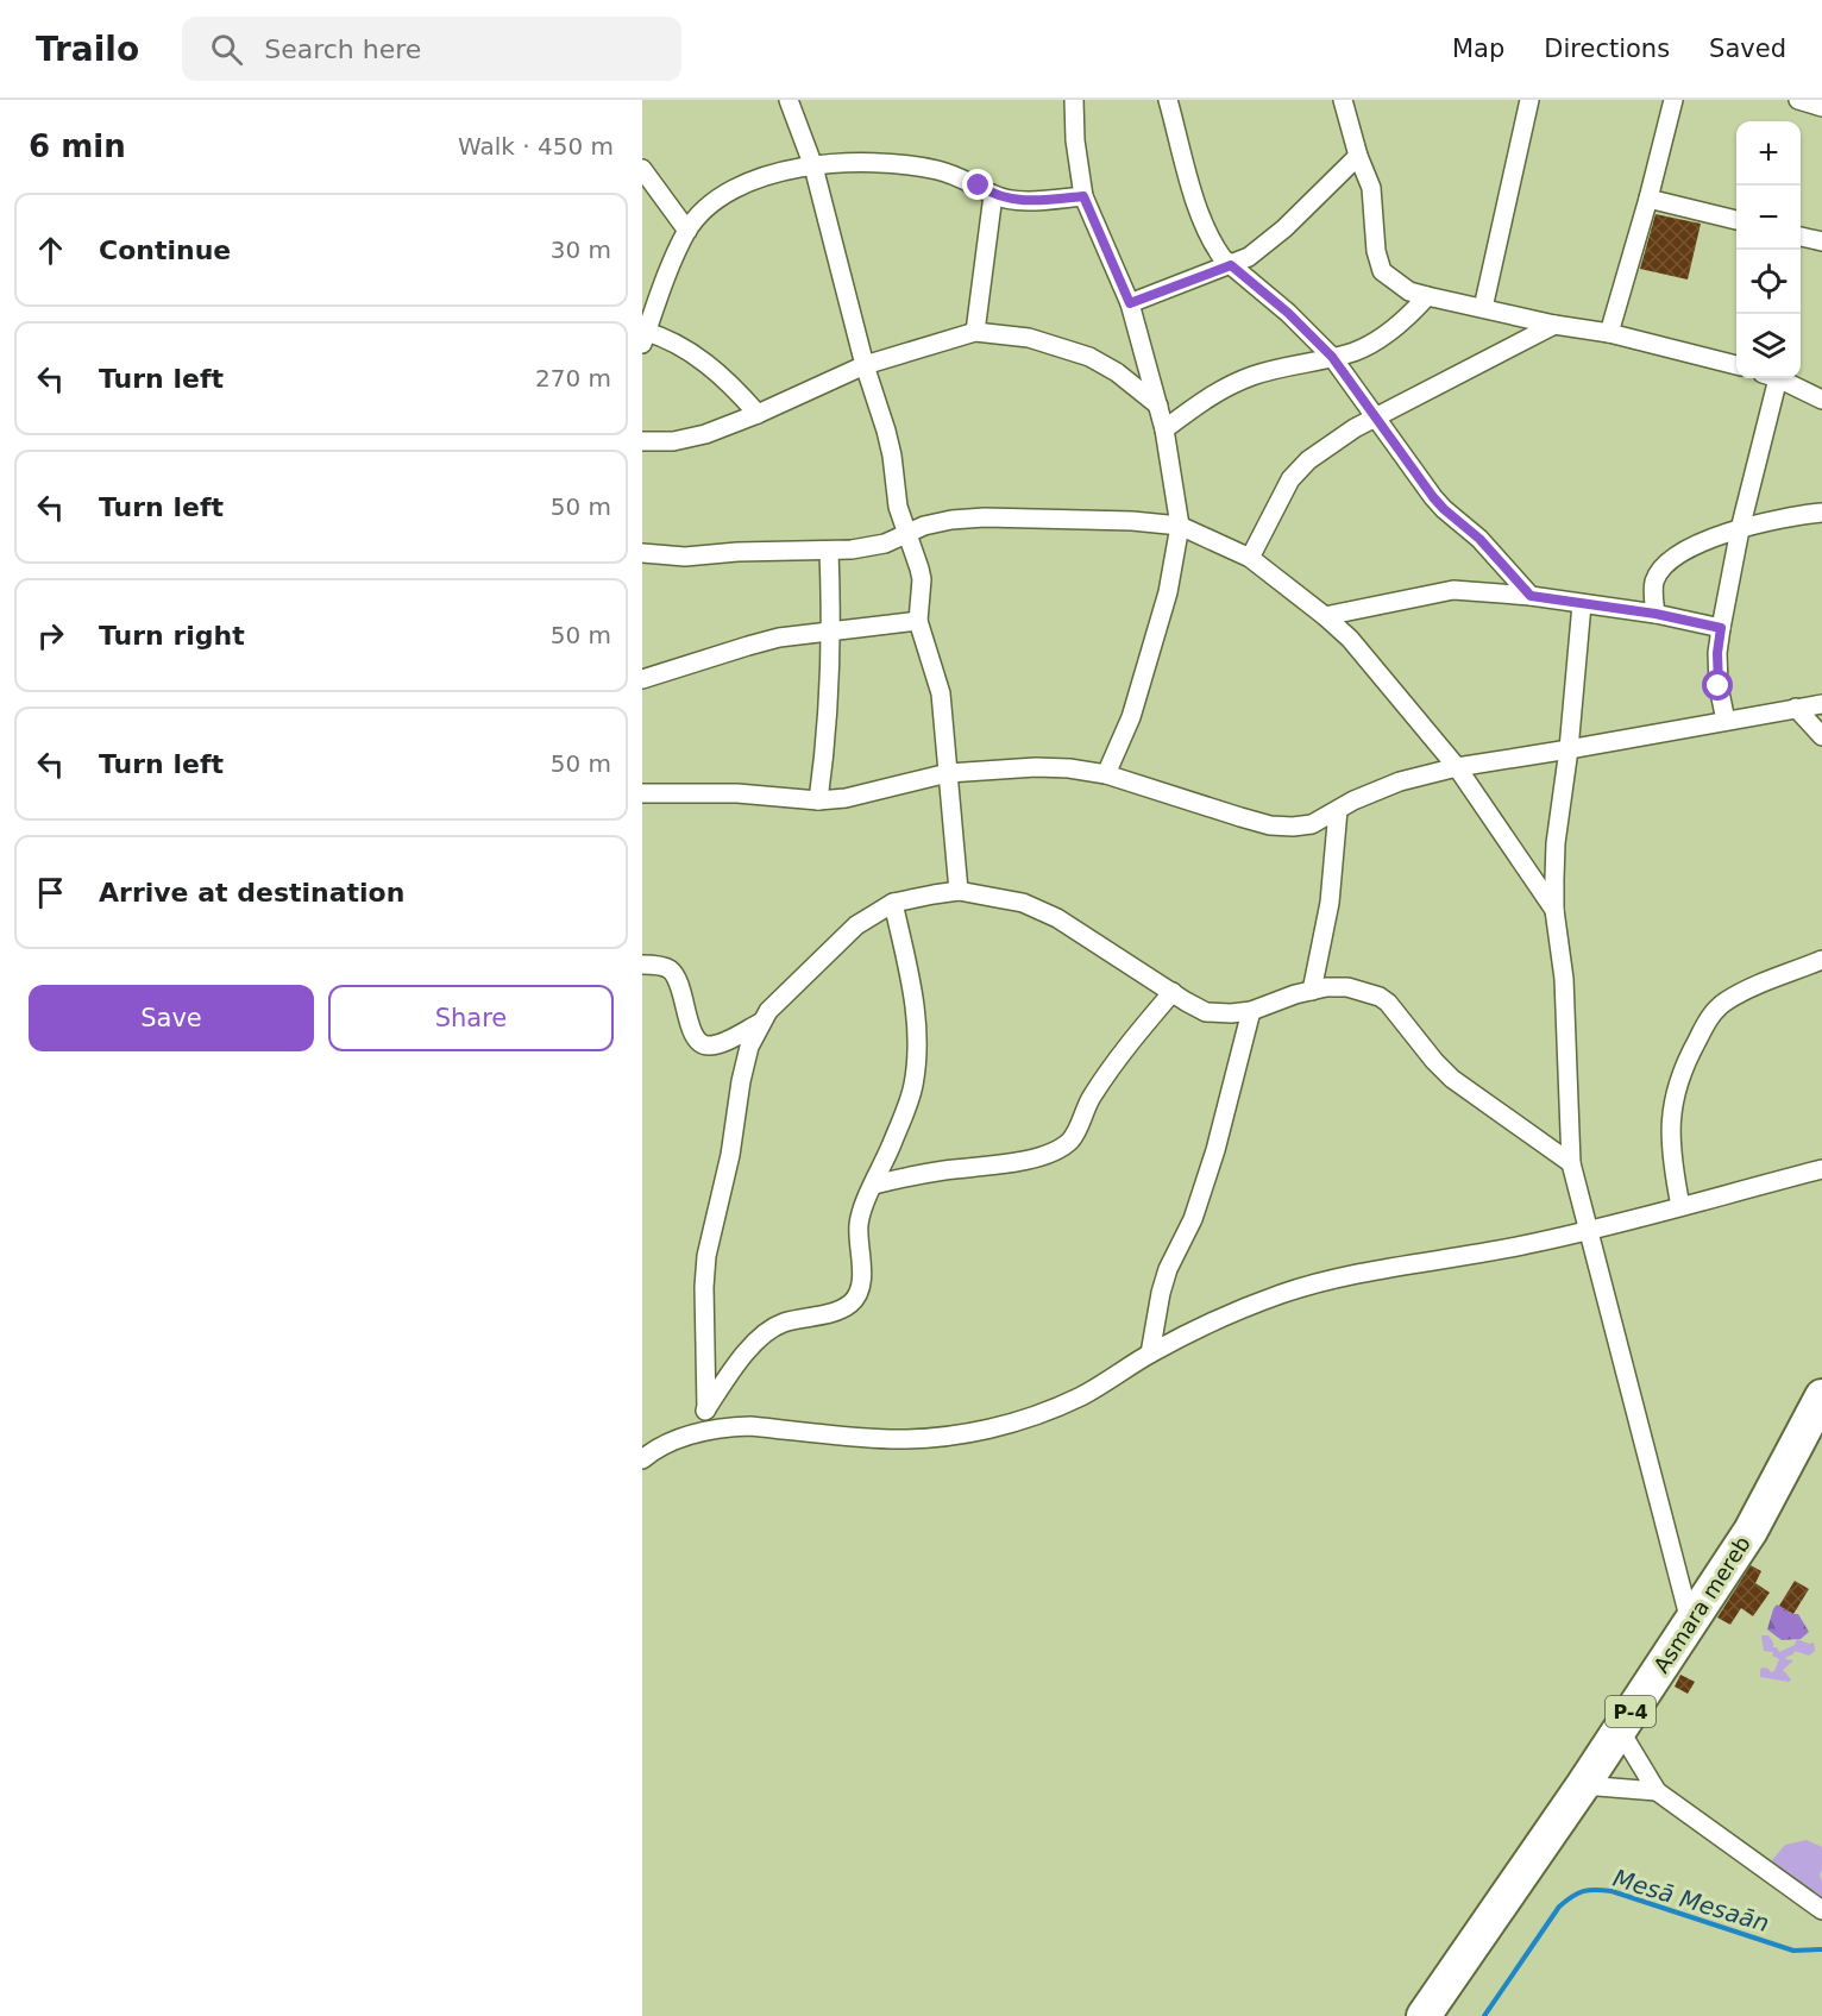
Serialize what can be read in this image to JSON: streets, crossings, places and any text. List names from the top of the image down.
{
  "streets": {
    "highway": ["Asmara mereb", "P-4"]
  },
  "water": ["Mesā Mesaān"],
  "page": {
    "header": "Trailo",
    "search": "Search here",
    "nav": ["Map", "Directions", "Saved"],
    "heading": ["6 min", "Walk · 450 m"],
    "map_buttons": ["+", "−"],
    "list": [
      ["Continue", "30 m"],
      ["Turn left", "270 m"],
      ["Turn left", "50 m"],
      ["Turn right", "50 m"],
      ["Turn left", "50 m"],
      "Arrive at destination"
    ],
    "buttons": ["Save", "Share"]
  }
}
